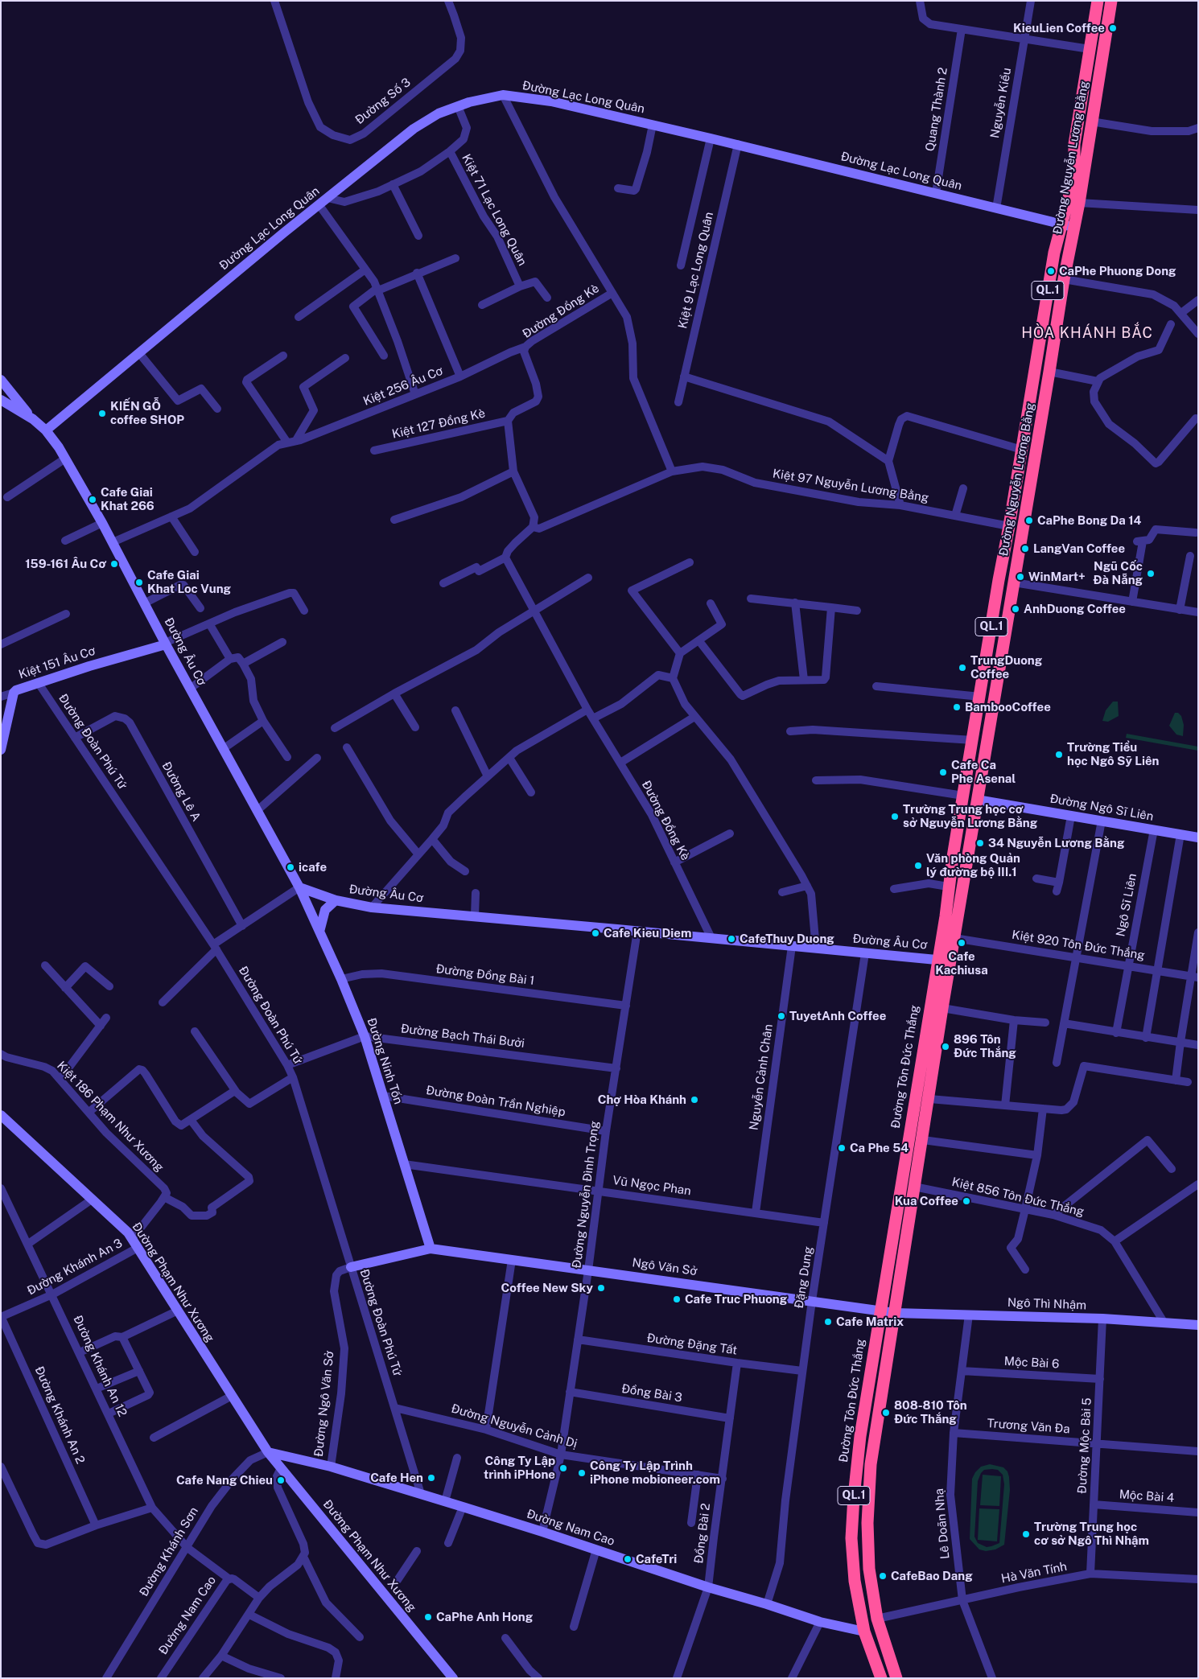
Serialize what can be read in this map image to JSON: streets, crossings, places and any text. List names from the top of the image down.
{
  "streets": {
    "highway": ["Đường Nguyễn Lương Bằng", "QL.1", "Đường Tôn Đức Thắng"],
    "street": [
      "Đường Lạc Long Quân",
      "Đường Số 3",
      "Nguyễn Kiều",
      "Quang Thành 2",
      "Kiệt 71 Lạc Long Quân",
      "Kiệt 9 Lạc Long Quân",
      "Đường Đồng Kè",
      "Kiệt 256 Âu Cơ",
      "Kiệt 127 Đồng Kè",
      "Kiệt 97 Nguyễn Lương Bằng",
      "Đường Âu Cơ",
      "Kiệt 151 Âu Cơ",
      "Đường Đoàn Phú Tứ",
      "Đường Lê A",
      "Đường Ngô Sĩ Liên",
      "Ngô Sĩ Liên",
      "Kiệt 920 Tôn Đức Thắng",
      "Đường Đồng Bài 1",
      "Đường Bạch Thái Bưởi",
      "Đường Ninh Tốn",
      "Nguyễn Cảnh Chân",
      "Đường Đoàn Trần Nghiệp",
      "Kiệt 186 Phạm Như Xương",
      "Vũ Ngọc Phan",
      "Đường Nguyễn Đình Trọng",
      "Kiệt 856 Tôn Đức Thắng",
      "Đường Khánh An 3",
      "Ngô Văn Sở",
      "Đặng Dung",
      "Đường Phạm Như Xương",
      "Ngô Thì Nhậm",
      "Đường Đặng Tất",
      "Mộc Bài 6",
      "Đường Khánh An 12",
      "Đồng Bài 3",
      "Đường Ngô Văn Sở",
      "Đường Khánh An 2",
      "Đường Nguyễn Cảnh Dị",
      "Trương Văn Đa",
      "Đường Mộc Bài 5",
      "Mộc Bài 4",
      "Lê Doãn Nhạ",
      "Đường Nam Cao",
      "Đồng Bài 2",
      "Đường Khánh Sơn",
      "Hà Văn Tính"
    ]
  },
  "crossings": [
    ["Đường Lạc Long Quân", "Nguyễn Kiều"],
    ["Đường Lạc Long Quân", "Quang Thành 2"],
    ["Đường Lạc Long Quân", "Đường Nguyễn Lương Bằng"],
    ["Đường Lạc Long Quân", "Kiệt 71 Lạc Long Quân"],
    ["Đường Lạc Long Quân", "Kiệt 9 Lạc Long Quân"],
    ["Đường Lạc Long Quân", "Đường Đồng Kè"],
    ["Đường Lạc Long Quân", "Đường Âu Cơ"],
    ["Đường Nguyễn Lương Bằng", "QL.1"],
    ["Đường Nguyễn Lương Bằng", "Kiệt 97 Nguyễn Lương Bằng"],
    ["Đường Nguyễn Lương Bằng", "Đường Âu Cơ"],
    ["Đường Nguyễn Lương Bằng", "Đường Ngô Sĩ Liên"],
    ["Đường Nguyễn Lương Bằng", "Kiệt 920 Tôn Đức Thắng"],
    ["Đường Nguyễn Lương Bằng", "Đường Tôn Đức Thắng"],
    ["QL.1", "Đường Âu Cơ"],
    ["QL.1", "Kiệt 856 Tôn Đức Thắng"],
    ["QL.1", "Ngô Văn Sở"],
    ["QL.1", "Ngô Thì Nhậm"],
    ["QL.1", "Hà Văn Tính"],
    ["Đường Đồng Kè", "Kiệt 256 Âu Cơ"],
    ["Đường Đồng Kè", "Kiệt 127 Đồng Kè"],
    ["Đường Đồng Kè", "Kiệt 97 Nguyễn Lương Bằng"],
    ["Đường Đồng Kè", "Đường Âu Cơ"],
    ["Kiệt 256 Âu Cơ", "Đường Âu Cơ"],
    ["Đường Âu Cơ", "Kiệt 151 Âu Cơ"],
    ["Đường Âu Cơ", "Đường Ninh Tốn"],
    ["Đường Âu Cơ", "Đường Tôn Đức Thắng"],
    ["Đường Âu Cơ", "Nguyễn Cảnh Chân"],
    ["Đường Âu Cơ", "Đường Nguyễn Đình Trọng"],
    ["Đường Âu Cơ", "Đặng Dung"],
    ["Kiệt 151 Âu Cơ", "Đường Đoàn Phú Tứ"],
    ["Đường Đoàn Phú Tứ", "Đường Lê A"],
    ["Đường Đoàn Phú Tứ", "Đường Bạch Thái Bưởi"],
    ["Đường Đoàn Phú Tứ", "Đường Ngô Văn Sở"],
    ["Đường Đoàn Phú Tứ", "Đường Nguyễn Cảnh Dị"],
    ["Đường Đoàn Phú Tứ", "Đường Nam Cao"],
    ["Đường Ngô Sĩ Liên", "Ngô Sĩ Liên"],
    ["Ngô Sĩ Liên", "Kiệt 920 Tôn Đức Thắng"],
    ["Đường Đồng Bài 1", "Đường Ninh Tốn"],
    ["Đường Đồng Bài 1", "Đường Nguyễn Đình Trọng"],
    ["Đường Bạch Thái Bưởi", "Đường Ninh Tốn"],
    ["Đường Bạch Thái Bưởi", "Đường Nguyễn Đình Trọng"],
    ["Đường Ninh Tốn", "Đường Đoàn Trần Nghiệp"],
    ["Đường Ninh Tốn", "Vũ Ngọc Phan"],
    ["Đường Ninh Tốn", "Ngô Văn Sở"],
    ["Đường Ninh Tốn", "Đường Ngô Văn Sở"],
    ["Đường Tôn Đức Thắng", "Ngô Văn Sở"],
    ["Đường Tôn Đức Thắng", "Đường Nam Cao"],
    ["Nguyễn Cảnh Chân", "Vũ Ngọc Phan"],
    ["Đường Đoàn Trần Nghiệp", "Đường Nguyễn Đình Trọng"],
    ["Vũ Ngọc Phan", "Đường Nguyễn Đình Trọng"],
    ["Vũ Ngọc Phan", "Đặng Dung"],
    ["Đường Nguyễn Đình Trọng", "Ngô Văn Sở"],
    ["Đường Nguyễn Đình Trọng", "Đường Đặng Tất"],
    ["Đường Nguyễn Đình Trọng", "Đồng Bài 3"],
    ["Đường Nguyễn Đình Trọng", "Đường Nguyễn Cảnh Dị"],
    ["Đường Nguyễn Đình Trọng", "Đường Nam Cao"],
    ["Kiệt 856 Tôn Đức Thắng", "Ngô Thì Nhậm"],
    ["Đường Khánh An 3", "Đường Phạm Như Xương"],
    ["Đường Khánh An 3", "Đường Khánh An 12"],
    ["Đường Khánh An 3", "Đường Khánh An 2"],
    ["Ngô Văn Sở", "Đặng Dung"],
    ["Ngô Văn Sở", "Ngô Thì Nhậm"],
    ["Ngô Văn Sở", "Đường Ngô Văn Sở"],
    ["Đặng Dung", "Đường Đặng Tất"],
    ["Đặng Dung", "Đường Nam Cao"],
    ["Đường Phạm Như Xương", "Đường Nam Cao"],
    ["Đường Phạm Như Xương", "Đường Khánh Sơn"],
    ["Ngô Thì Nhậm", "Đường Mộc Bài 5"],
    ["Ngô Thì Nhậm", "Lê Doãn Nhạ"],
    ["Đường Đặng Tất", "Đồng Bài 2"],
    ["Mộc Bài 6", "Đường Mộc Bài 5"],
    ["Mộc Bài 6", "Lê Doãn Nhạ"],
    ["Đường Khánh An 12", "Đường Nam Cao"],
    ["Đường Khánh An 12", "Đường Khánh Sơn"],
    ["Đồng Bài 3", "Đồng Bài 2"],
    ["Đường Ngô Văn Sở", "Đường Nam Cao"],
    ["Đường Nguyễn Cảnh Dị", "Đồng Bài 2"],
    ["Trương Văn Đa", "Đường Mộc Bài 5"],
    ["Trương Văn Đa", "Lê Doãn Nhạ"],
    ["Đường Mộc Bài 5", "Mộc Bài 4"],
    ["Đường Mộc Bài 5", "Hà Văn Tính"],
    ["Lê Doãn Nhạ", "Hà Văn Tính"],
    ["Đường Nam Cao", "Đồng Bài 2"],
    ["Đường Nam Cao", "Đường Khánh Sơn"]
  ],
  "districts": ["HÒA KHÁNH BẮC"],
  "places": [
    "KieuLien Coffee",
    "CaPhe Phuong Dong",
    "KIẾN GỖ coffee SHOP",
    "Cafe Giai Khat 266",
    "CaPhe Bong Da 14",
    "LangVan Coffee",
    "159-161 Âu Cơ",
    "Ngũ Cốc Đà Nẵng",
    "WinMart+",
    "Cafe Giai Khat Loc Vung",
    "AnhDuong Coffee",
    "TrungDuong Coffee",
    "BambooCoffee",
    "Trường Tiểu học Ngô Sỹ Liên",
    "Cafe Ca Phe Asenal",
    "Trường Trung học cơ sở Nguyễn Lương Bằng",
    "34 Nguyễn Lương Bằng",
    "Văn phòng Quản lý đường bộ III.1",
    "icafe",
    "Cafe Kieu Diem",
    "CafeThuy Duong",
    "Cafe Kachiusa",
    "TuyetAnh Coffee",
    "896 Tôn Đức Thắng",
    "Chợ Hòa Khánh",
    "Ca Phe 54",
    "Kua Coffee",
    "Coffee New Sky",
    "Cafe Truc Phuong",
    "Cafe Matrix",
    "808-810 Tôn Đức Thắng",
    "Công Ty Lập trình iPHone",
    "Công Ty Lập Trình iPhone mobioneer.com",
    "Cafe Hen",
    "Cafe Nang Chieu",
    "Trường Trung học cơ sở Ngô Thì Nhậm",
    "CafeTri",
    "CafeBao Dang",
    "CaPhe Anh Hong"
  ]
}
